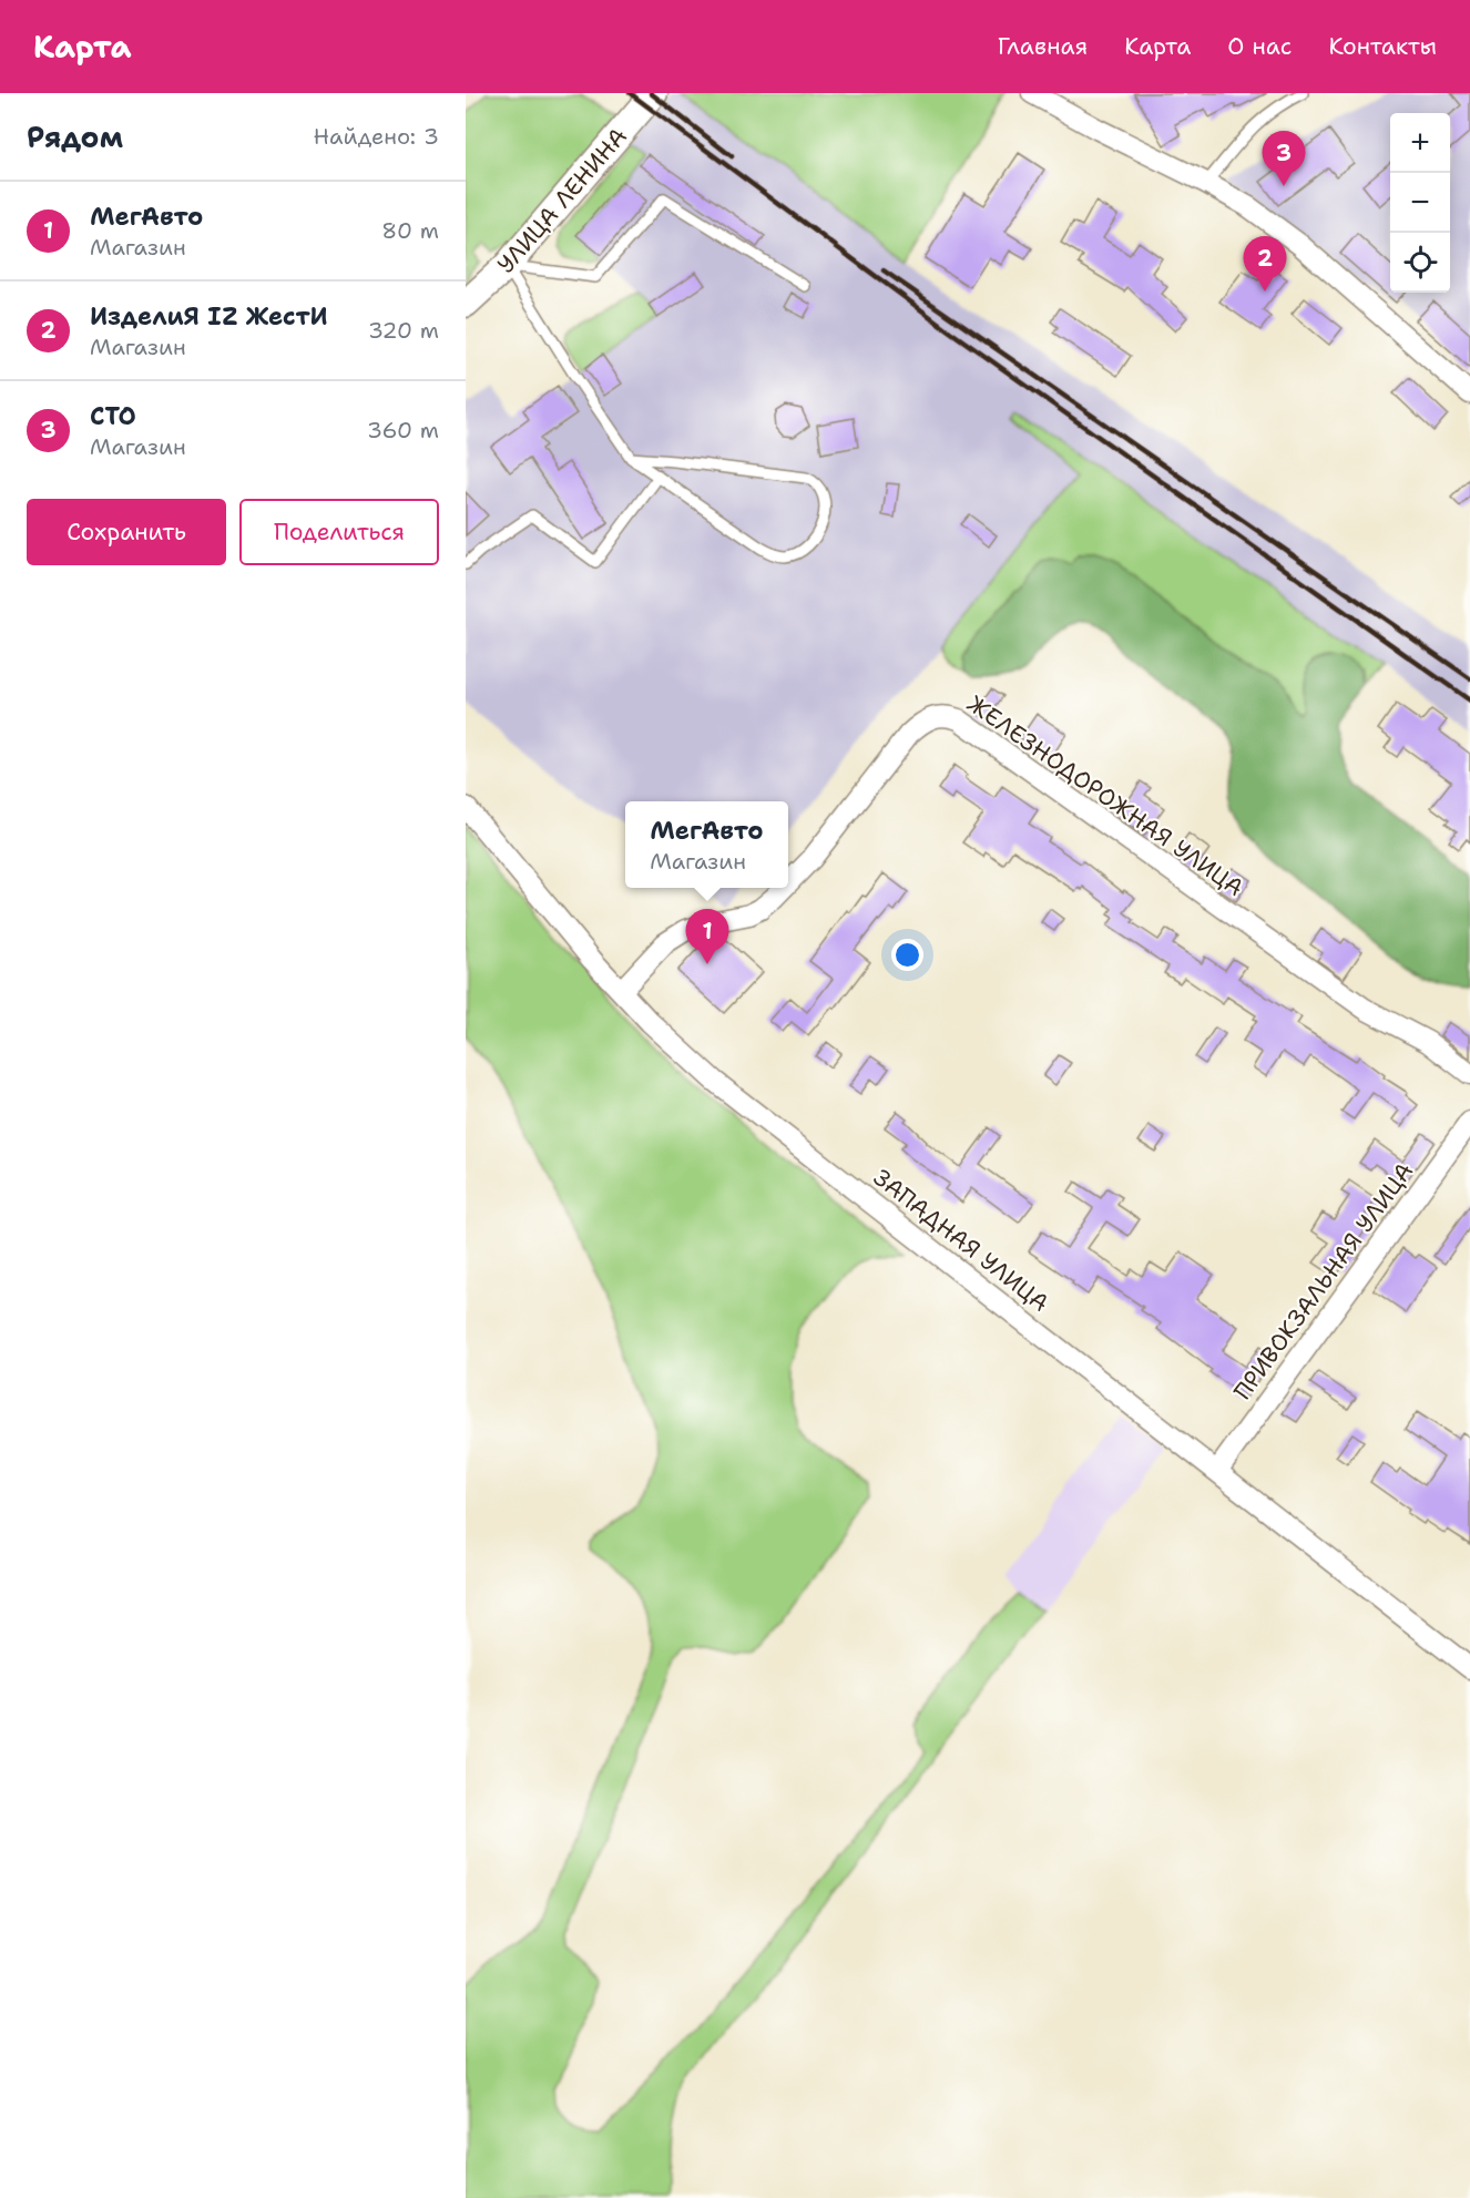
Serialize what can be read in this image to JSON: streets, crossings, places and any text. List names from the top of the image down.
{
  "streets": {
    "main road": ["УЛИЦА ЛЕНИНА"],
    "street": ["ЖЕЛЕЗНОДОРОЖНАЯ УЛИЦА", "ЗАПАДНАЯ УЛИЦА", "ПРИВОКЗАЛЬНАЯ УЛИЦА"]
  },
  "crossings": [
    ["ЖЕЛЕЗНОДОРОЖНАЯ УЛИЦА", "ЗАПАДНАЯ УЛИЦА"],
    ["ЗАПАДНАЯ УЛИЦА", "ПРИВОКЗАЛЬНАЯ УЛИЦА"]
  ],
  "page": {
    "header": "Карта",
    "nav": [
      "Главная",
      "Карта",
      "О нас",
      "Контакты"
    ],
    "heading": ["Рядом", "Найдено: 3"],
    "map_buttons": ["+", "−"],
    "pins": ["3", "2", "1"],
    "list": [
      {
        "mark": "1",
        "name": "МегАвто",
        "note": "Магазин",
        "value": "80 m"
      },
      {
        "mark": "2",
        "name": "ИзделиЯ IZ ЖестИ",
        "note": "Магазин",
        "value": "320 m"
      },
      {
        "mark": "3",
        "name": "СТО",
        "note": "Магазин",
        "value": "360 m"
      }
    ],
    "buttons": ["Сохранить", "Поделиться"],
    "popup": ["МегАвто", "Магазин"]
  }
}
